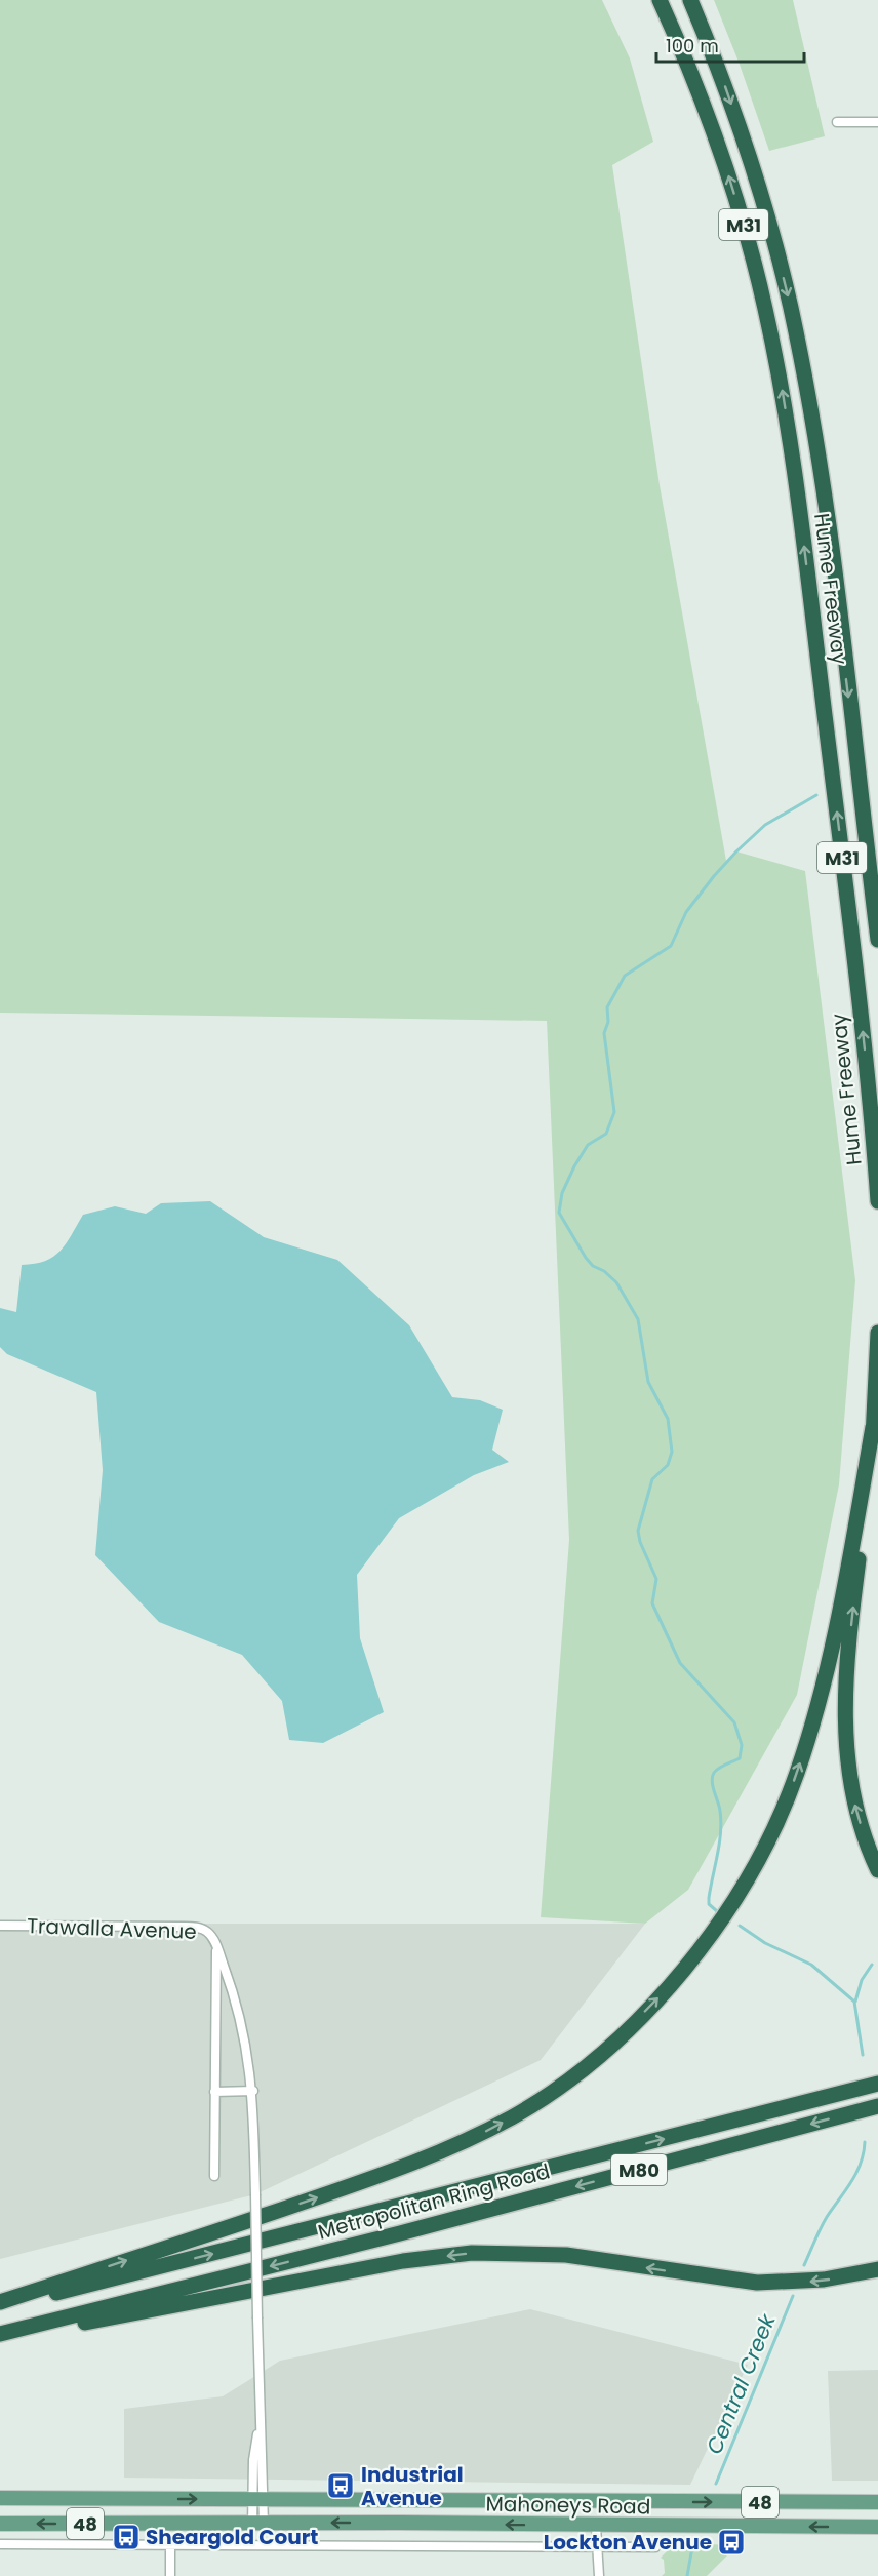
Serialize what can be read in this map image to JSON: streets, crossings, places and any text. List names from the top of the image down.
{
  "streets": {
    "highway": [
      "M31",
      "Hume Freeway",
      "M80",
      "Metropolitan Ring Road"
    ],
    "main road": ["48", "Mahoneys Road"],
    "street": ["Trawalla Avenue"]
  },
  "water": ["Central Creek"],
  "places": {
    "bus stop": ["Industrial Avenue", "Sheargold Court", "Lockton Avenue"]
  },
  "scale_bar": "100 m"
}
